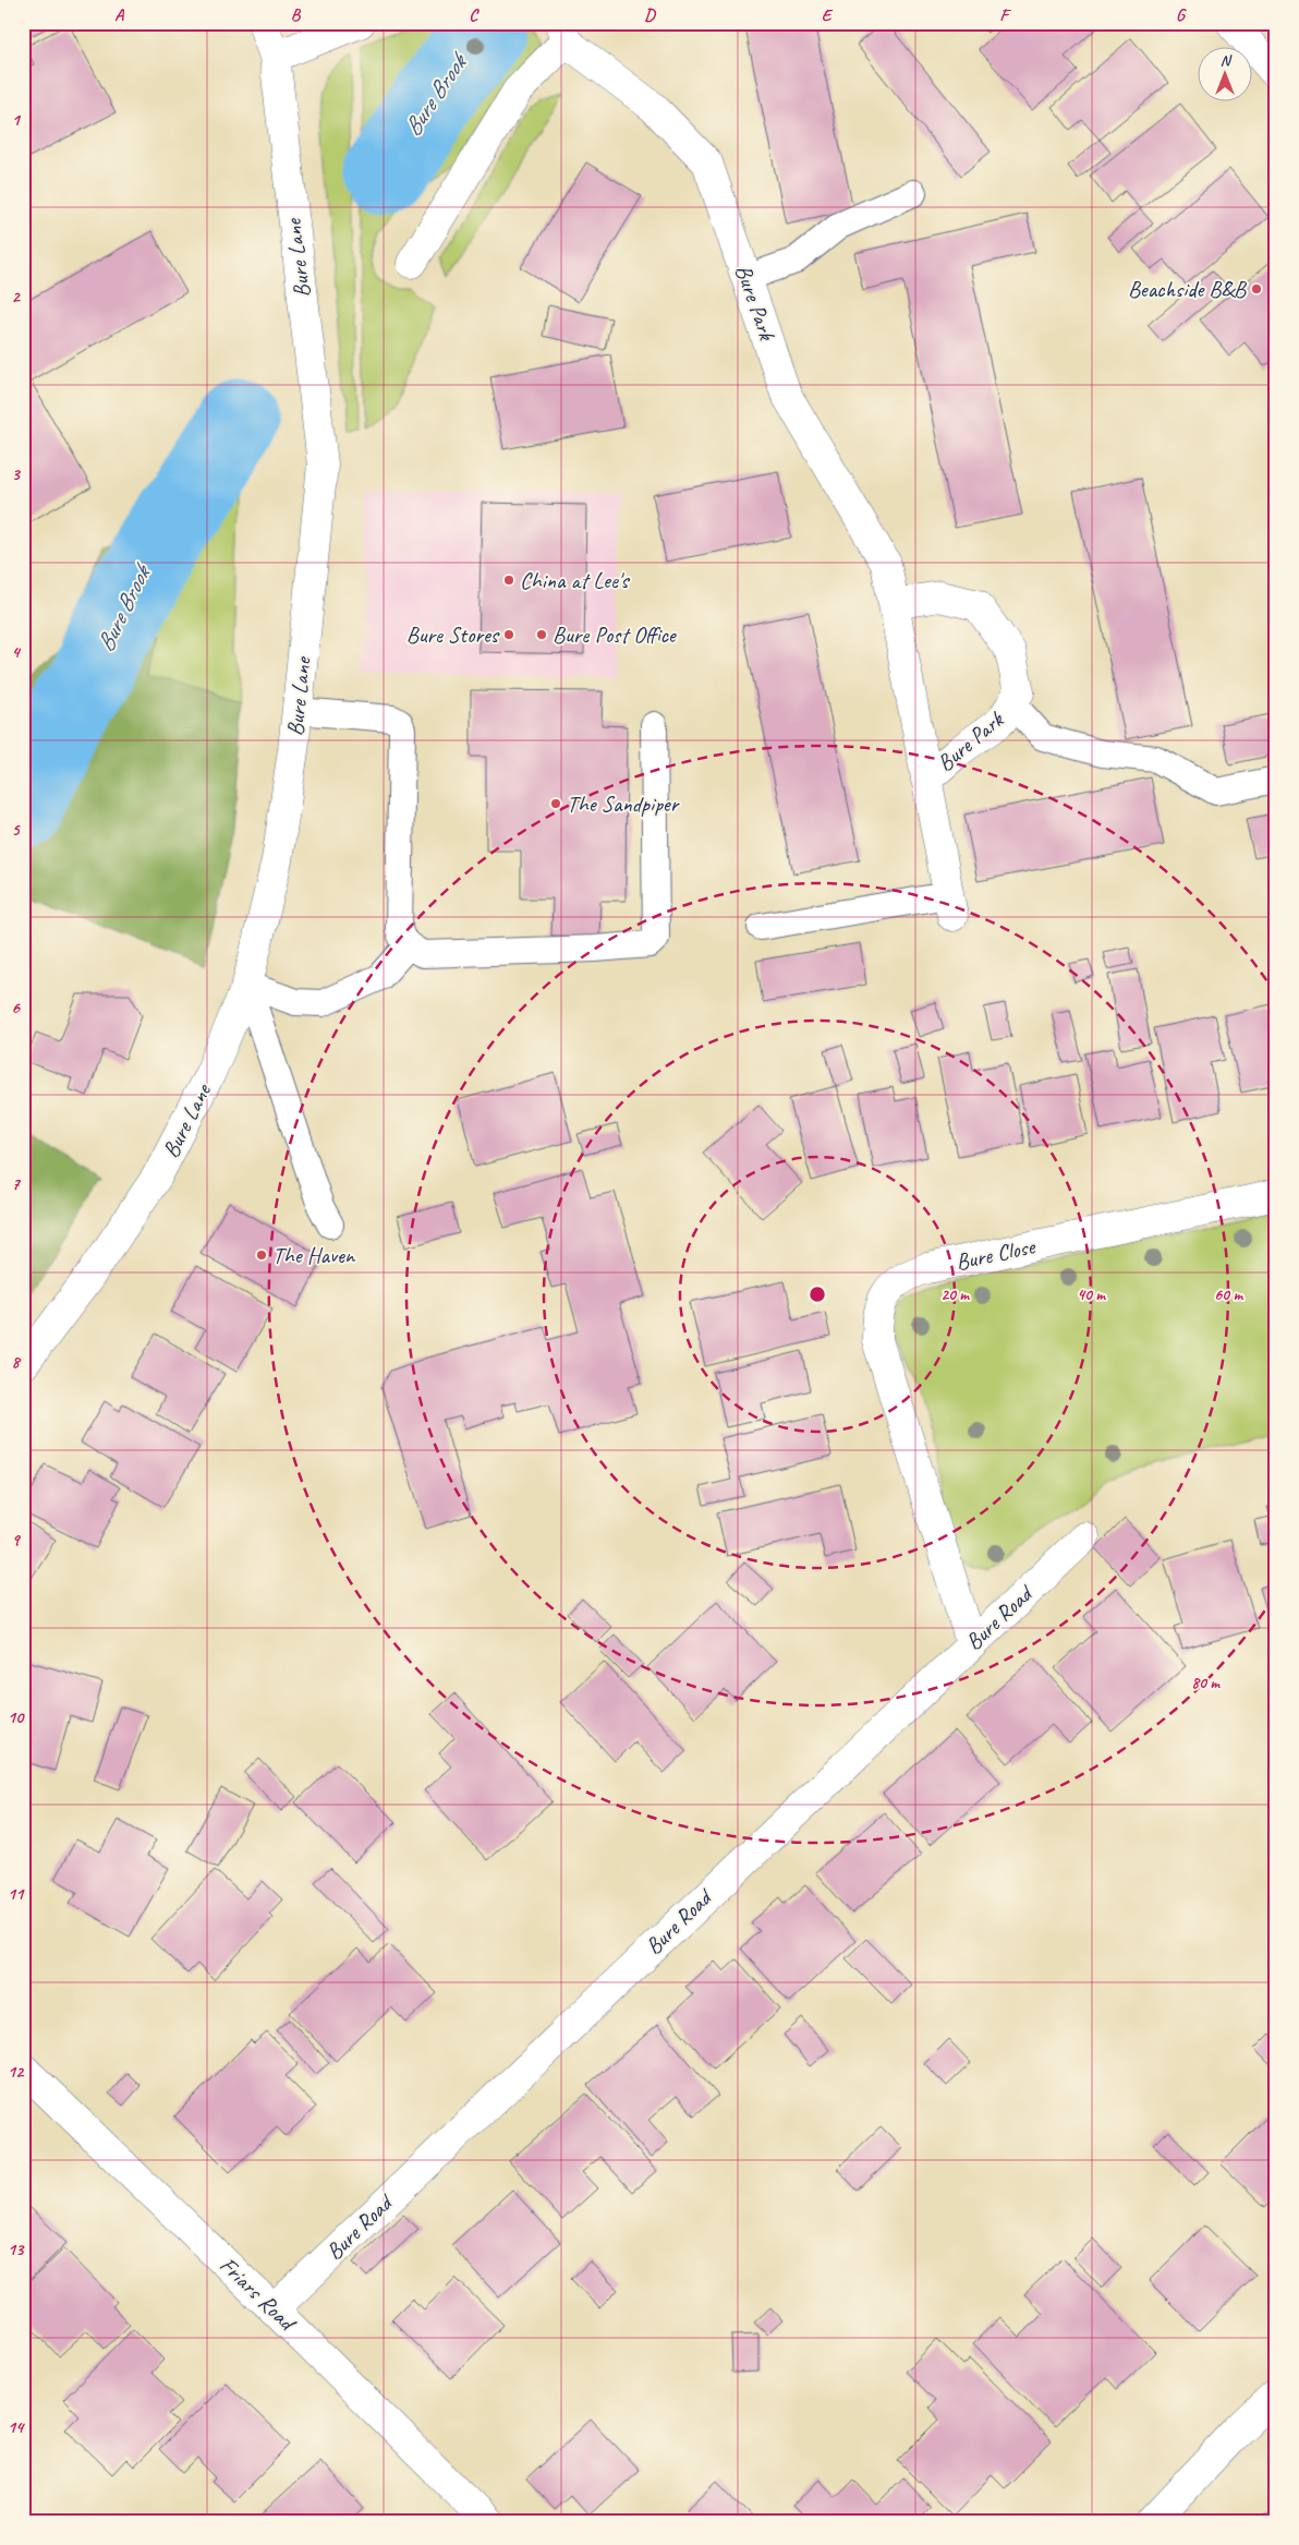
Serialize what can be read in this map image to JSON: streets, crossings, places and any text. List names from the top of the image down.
{
  "streets": {
    "street": [
      "Bure Lane",
      "Bure Park",
      "Bure Close",
      "Bure Road",
      "Friars Road"
    ]
  },
  "crossings": [
    ["Bure Close", "Bure Road"],
    ["Bure Road", "Friars Road"]
  ],
  "water": ["Bure Brook"],
  "places": [
    "Beachside B&B",
    "China at Lee's",
    "Bure Stores",
    "Bure Post Office",
    "The Sandpiper",
    "The Haven"
  ],
  "north": "top",
  "grid": {
    "columns": [
      "A",
      "B",
      "C",
      "D",
      "E",
      "F",
      "G"
    ],
    "rows": [
      "1",
      "2",
      "3",
      "4",
      "5",
      "6",
      "7",
      "8",
      "9",
      "10",
      "11",
      "12",
      "13",
      "14"
    ]
  },
  "rings": [
    "20 m",
    "40 m",
    "60 m",
    "80 m"
  ]
}
